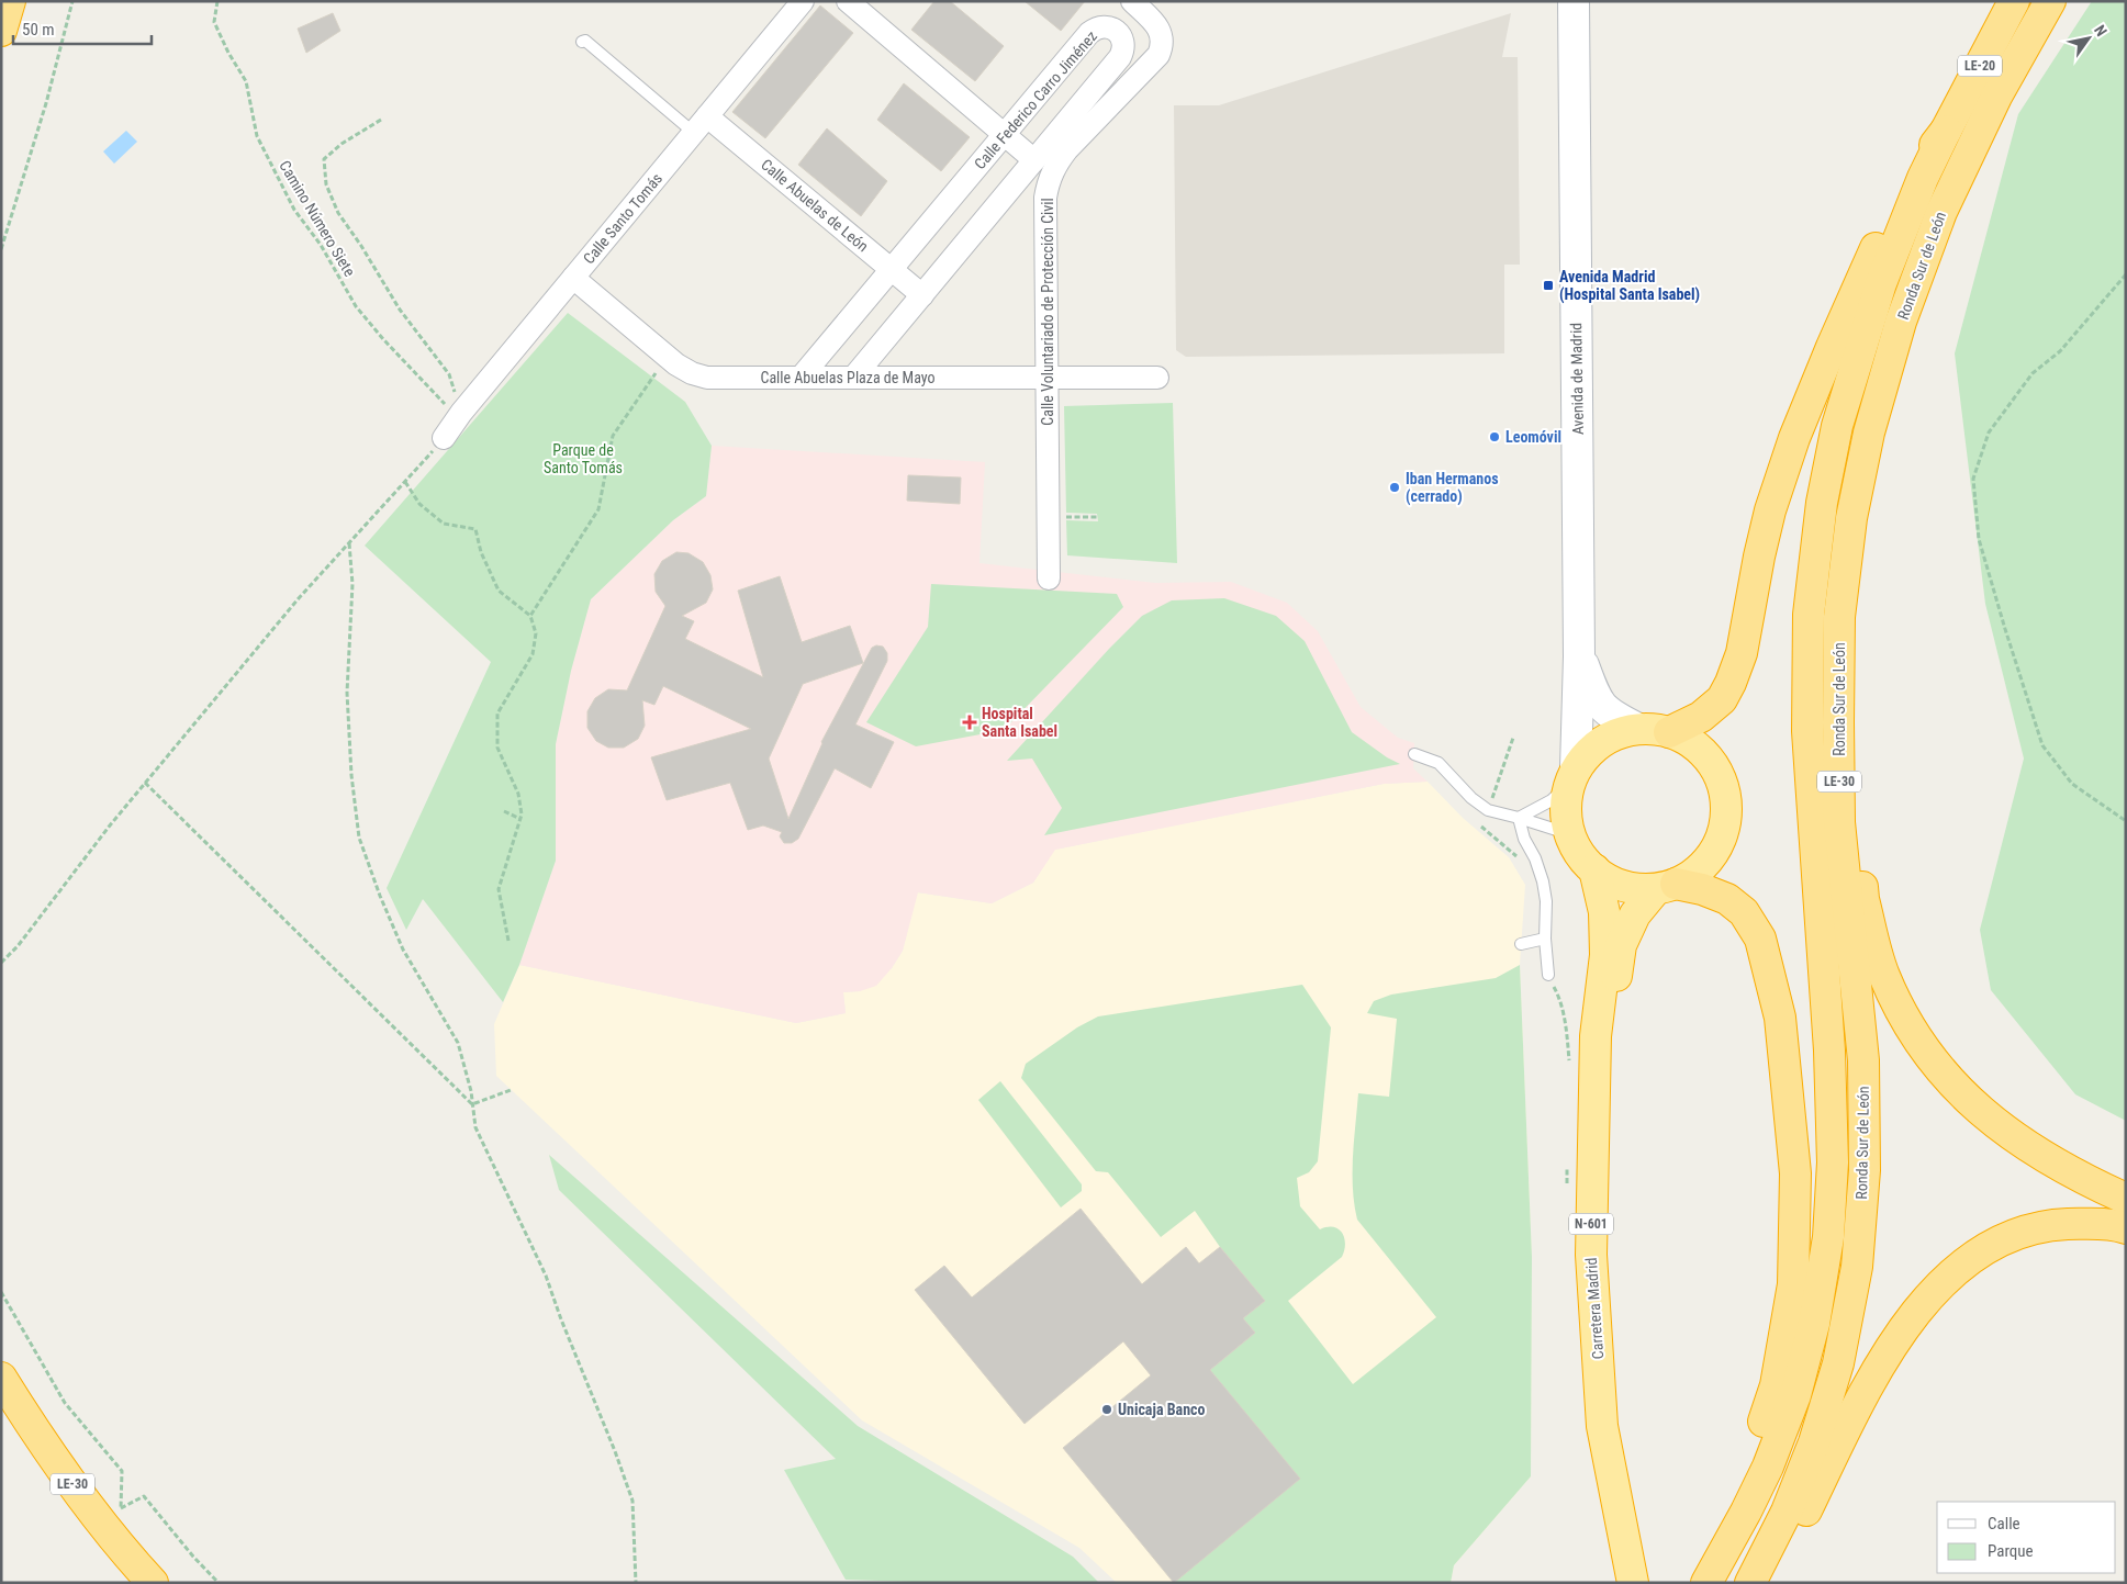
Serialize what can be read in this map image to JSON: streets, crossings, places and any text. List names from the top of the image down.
{
  "streets": {
    "highway": [
      "LE-20",
      "Ronda Sur de León",
      "LE-30",
      "N-601",
      "Carretera Madrid"
    ],
    "main road": ["Avenida de Madrid"],
    "street": [
      "Calle Federico Carro Jiménez",
      "Calle Abuelas de León",
      "Calle Santo Tomás",
      "Calle Voluntariado de Protección Civil",
      "Calle Abuelas Plaza de Mayo"
    ],
    "path": ["Camino Número Siete"]
  },
  "crossings": [
    ["LE-20", "Ronda Sur de León"],
    ["Calle Federico Carro Jiménez", "Calle Abuelas de León"],
    ["Calle Federico Carro Jiménez", "Calle Abuelas Plaza de Mayo"],
    ["Calle Abuelas de León", "Calle Santo Tomás"],
    ["Camino Número Siete", "Calle Santo Tomás"],
    ["Calle Santo Tomás", "Calle Abuelas Plaza de Mayo"],
    ["Calle Voluntariado de Protección Civil", "Calle Abuelas Plaza de Mayo"],
    ["Avenida de Madrid", "N-601"],
    ["Avenida de Madrid", "Carretera Madrid"],
    ["N-601", "Carretera Madrid"]
  ],
  "parks": ["Parque de Santo Tomás"],
  "places": {
    "transit": ["Avenida Madrid (Hospital Santa Isabel)"],
    "other": ["Leomóvil", "Iban Hermanos (cerrado)", "Unicaja Banco"],
    "health": ["Hospital Santa Isabel"]
  },
  "legend": ["Calle", "Parque"],
  "scale_bar": "50 m",
  "north": "top right"
}
